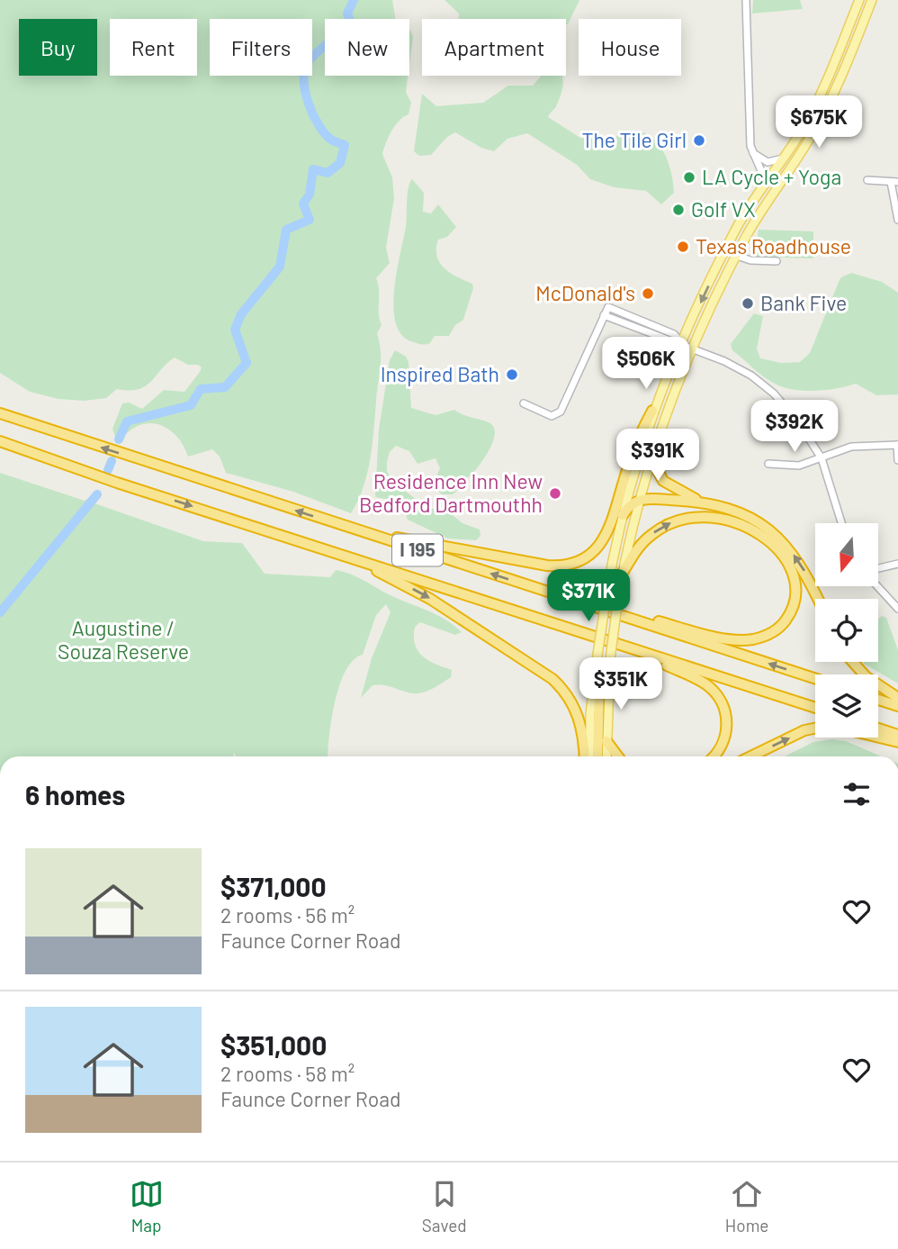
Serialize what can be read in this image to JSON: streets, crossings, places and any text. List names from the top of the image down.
{
  "streets": {
    "highway": ["I 195"]
  },
  "parks": ["Augustine / Souza Reserve"],
  "places": [
    "The Tile Girl",
    "LA Cycle + Yoga",
    "Golf VX",
    "Texas Roadhouse",
    "McDonald's",
    "Bank Five",
    "Inspired Bath",
    "Residence Inn New Bedford Dartmouthh"
  ],
  "north": "bottom",
  "page": {
    "chip": [
      "Buy",
      "Rent",
      "Filters",
      "New",
      "Apartment",
      "House"
    ],
    "price": [
      "$675K",
      "$506K",
      "$392K",
      "$391K",
      "$371K",
      "$351K"
    ],
    "heading": "6 homes",
    "list": [
      {
        "name": "$371,000",
        "note": "2 rooms · 56 m² · Faunce Corner Road"
      },
      {
        "name": "$351,000",
        "note": "2 rooms · 58 m² · Faunce Corner Road"
      }
    ],
    "tabs": ["Map", "Saved", "Home"]
  }
}
